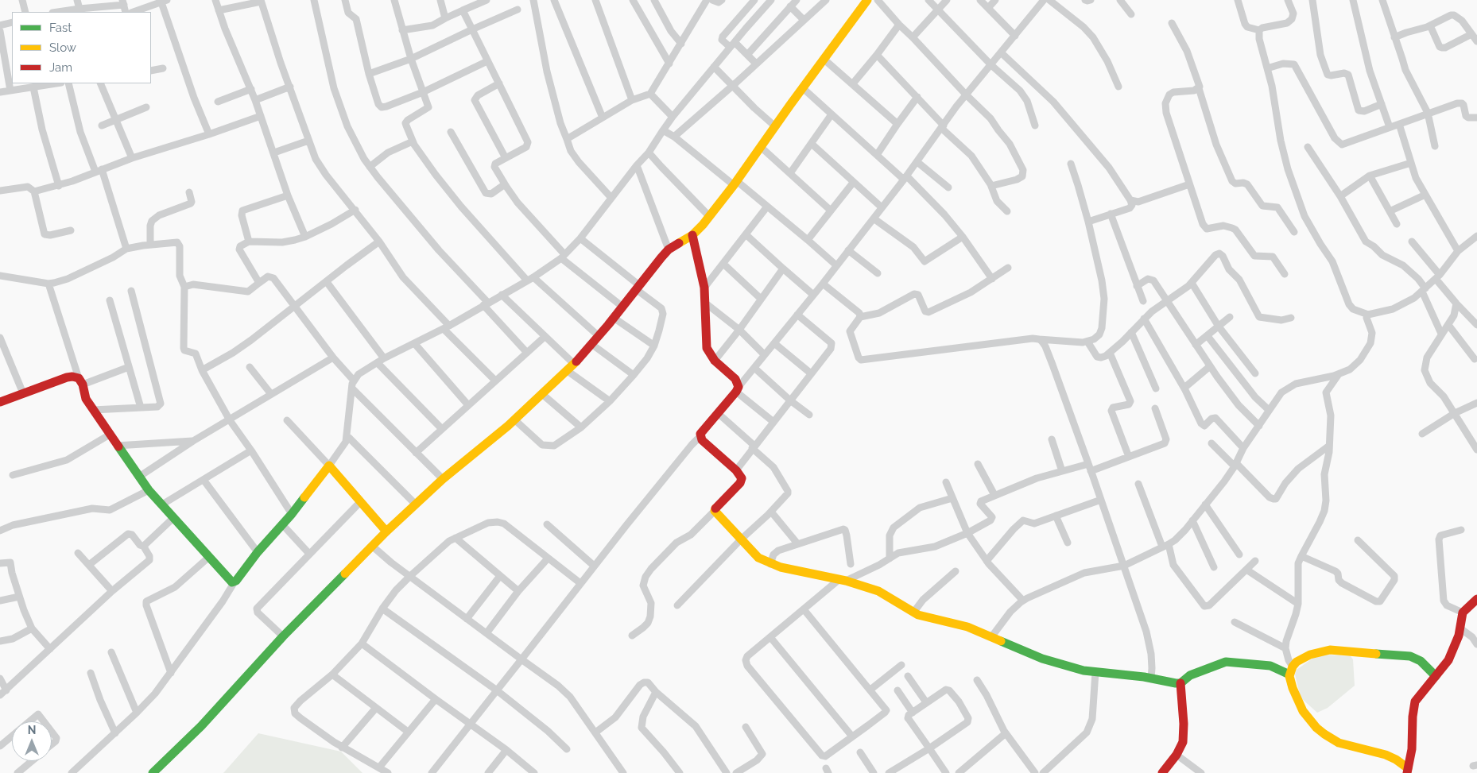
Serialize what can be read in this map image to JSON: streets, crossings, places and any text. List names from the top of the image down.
{
  "legend": ["Fast", "Slow", "Jam"],
  "north": "top"
}
